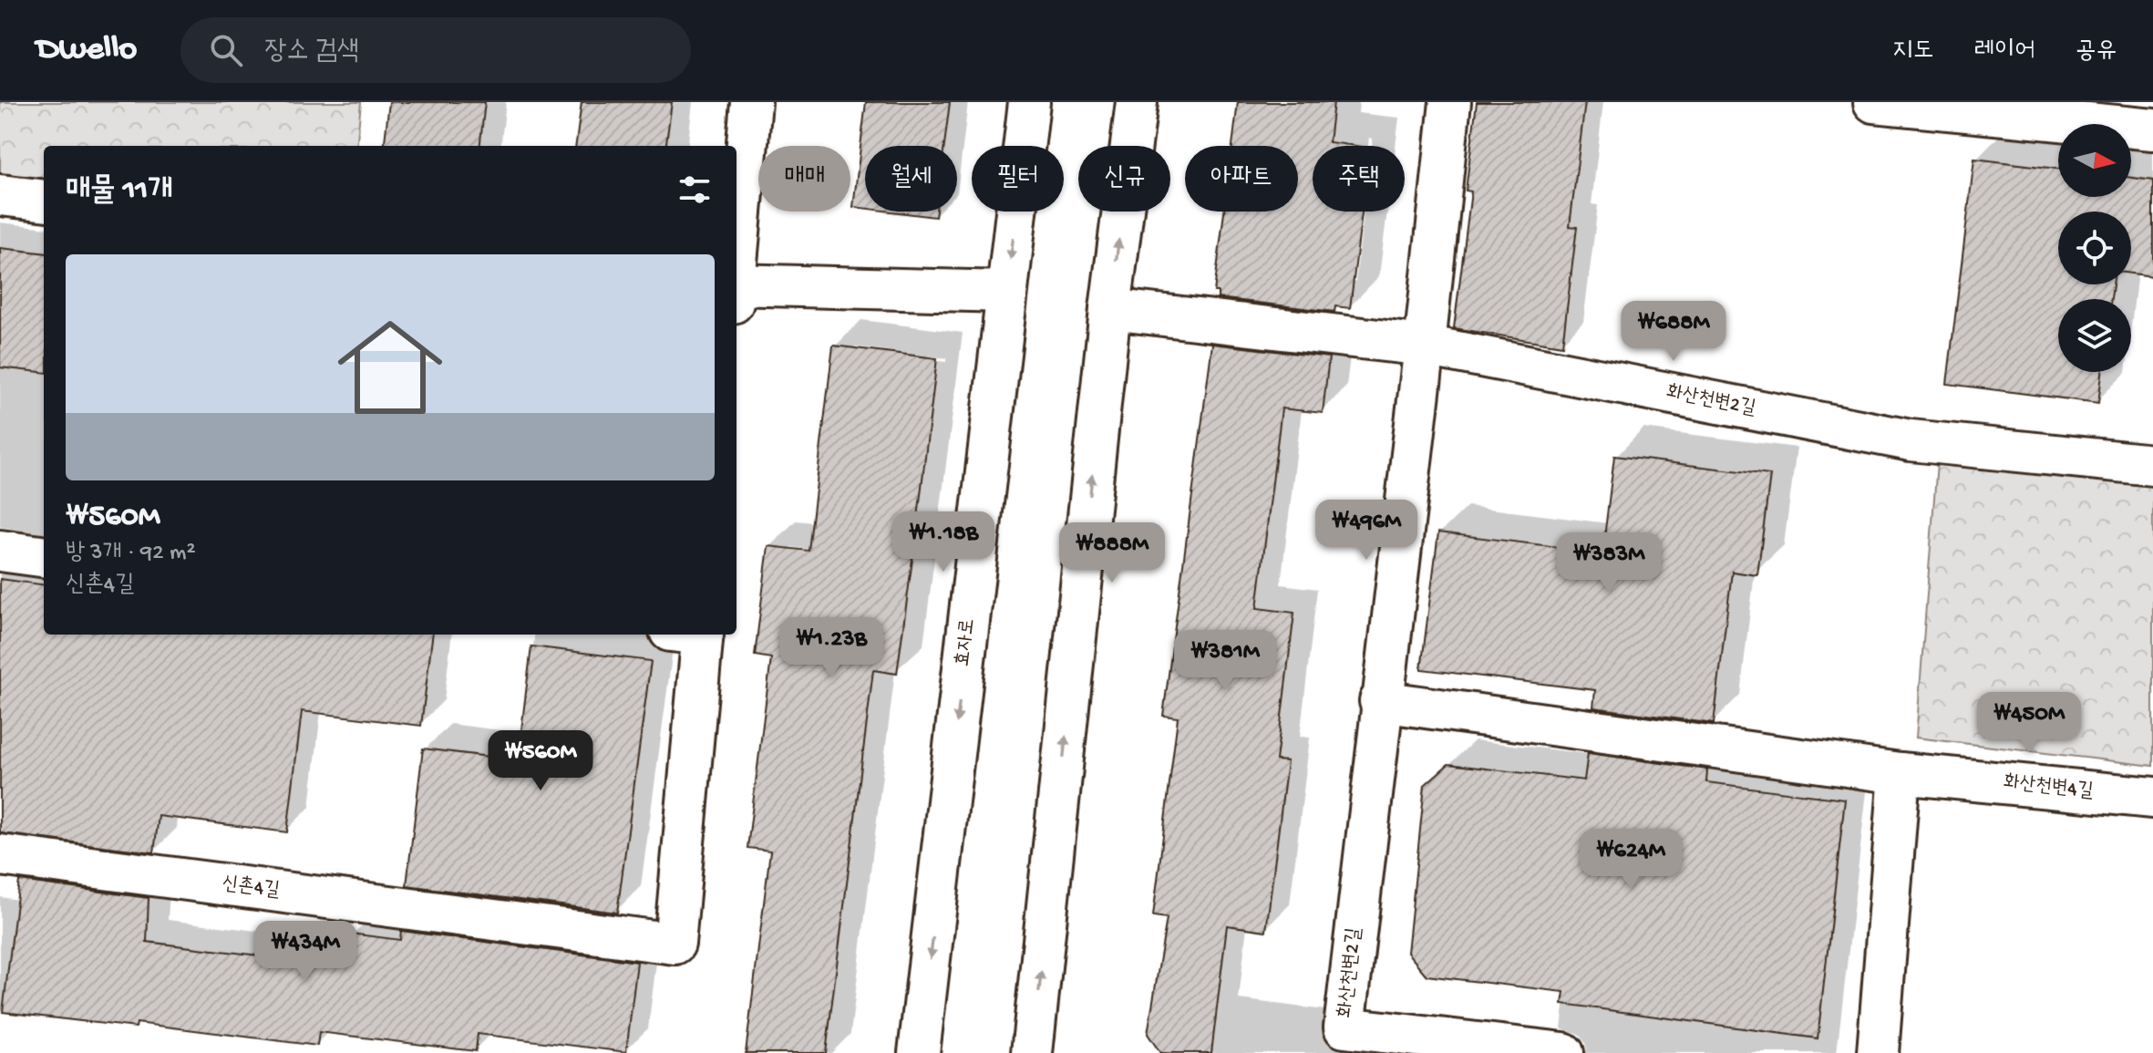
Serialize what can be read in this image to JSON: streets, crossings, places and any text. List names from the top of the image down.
{
  "streets": {
    "street": [
      "화산천변2길",
      "효자로",
      "화산천변4길",
      "신촌4길"
    ]
  },
  "north": "right",
  "page": {
    "header": "Dwello",
    "search": "장소 검색",
    "nav": ["지도", "레이어", "공유"],
    "chip": [
      "매매",
      "월세",
      "필터",
      "신규",
      "아파트",
      "주택"
    ],
    "heading": "매물 11개",
    "list": [
      {
        "name": "₩560M",
        "note": "방 3개 · 92 m² · 신촌4길"
      }
    ],
    "price": [
      "₩688M",
      "₩496M",
      "₩1.18B",
      "₩888M",
      "₩383M",
      "₩1.23B",
      "₩381M",
      "₩450M",
      "₩560M",
      "₩624M",
      "₩434M"
    ]
  }
}
